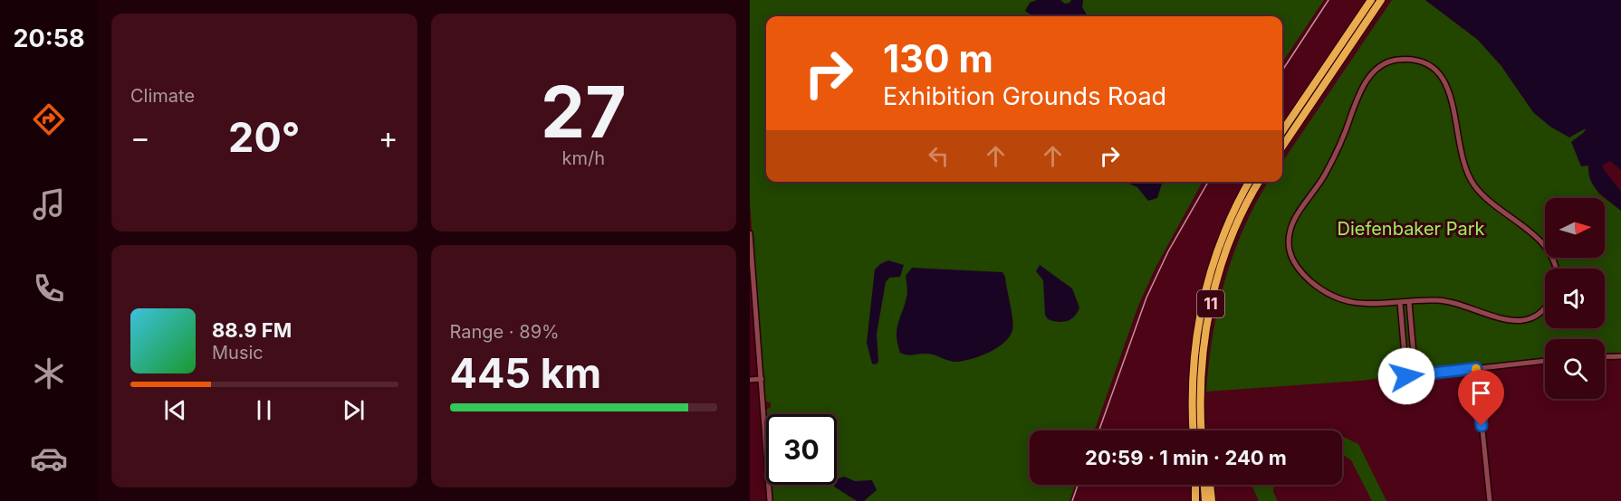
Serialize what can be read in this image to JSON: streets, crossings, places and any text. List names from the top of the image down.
{
  "streets": {
    "highway": ["11"]
  },
  "parks": ["Diefenbaker Park"],
  "north": "right",
  "page": {
    "tabs": "20:58",
    "tile": [
      "Climate",
      ["27", "km/h"],
      ["Range · 89%", "445 km"]
    ],
    "turn": ["130 m", "Exhibition Grounds Road"],
    "heat": ["−", "20°", "+"],
    "song": ["88.9 FM", "Music"],
    "limit": "30",
    "trip": "20:59 · 1 min · 240 m"
  }
}
